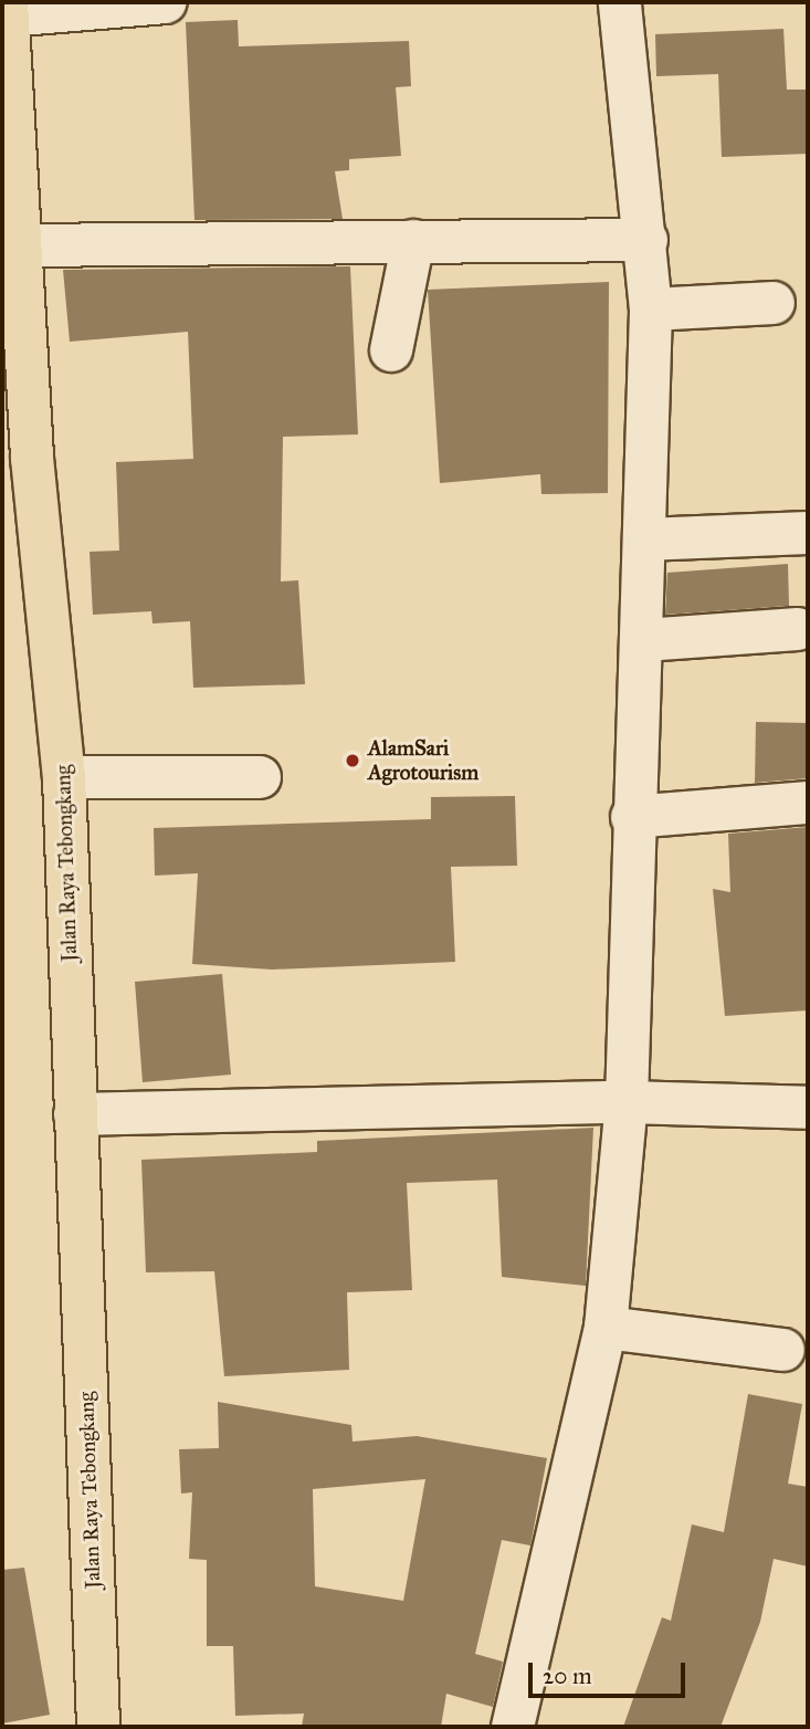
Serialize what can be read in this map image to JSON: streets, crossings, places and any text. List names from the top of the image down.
{
  "streets": {
    "main road": ["Jalan Raya Tebongkang"]
  },
  "places": ["AlamSari Agrotourism"],
  "scale_bar": "20 m"
}
